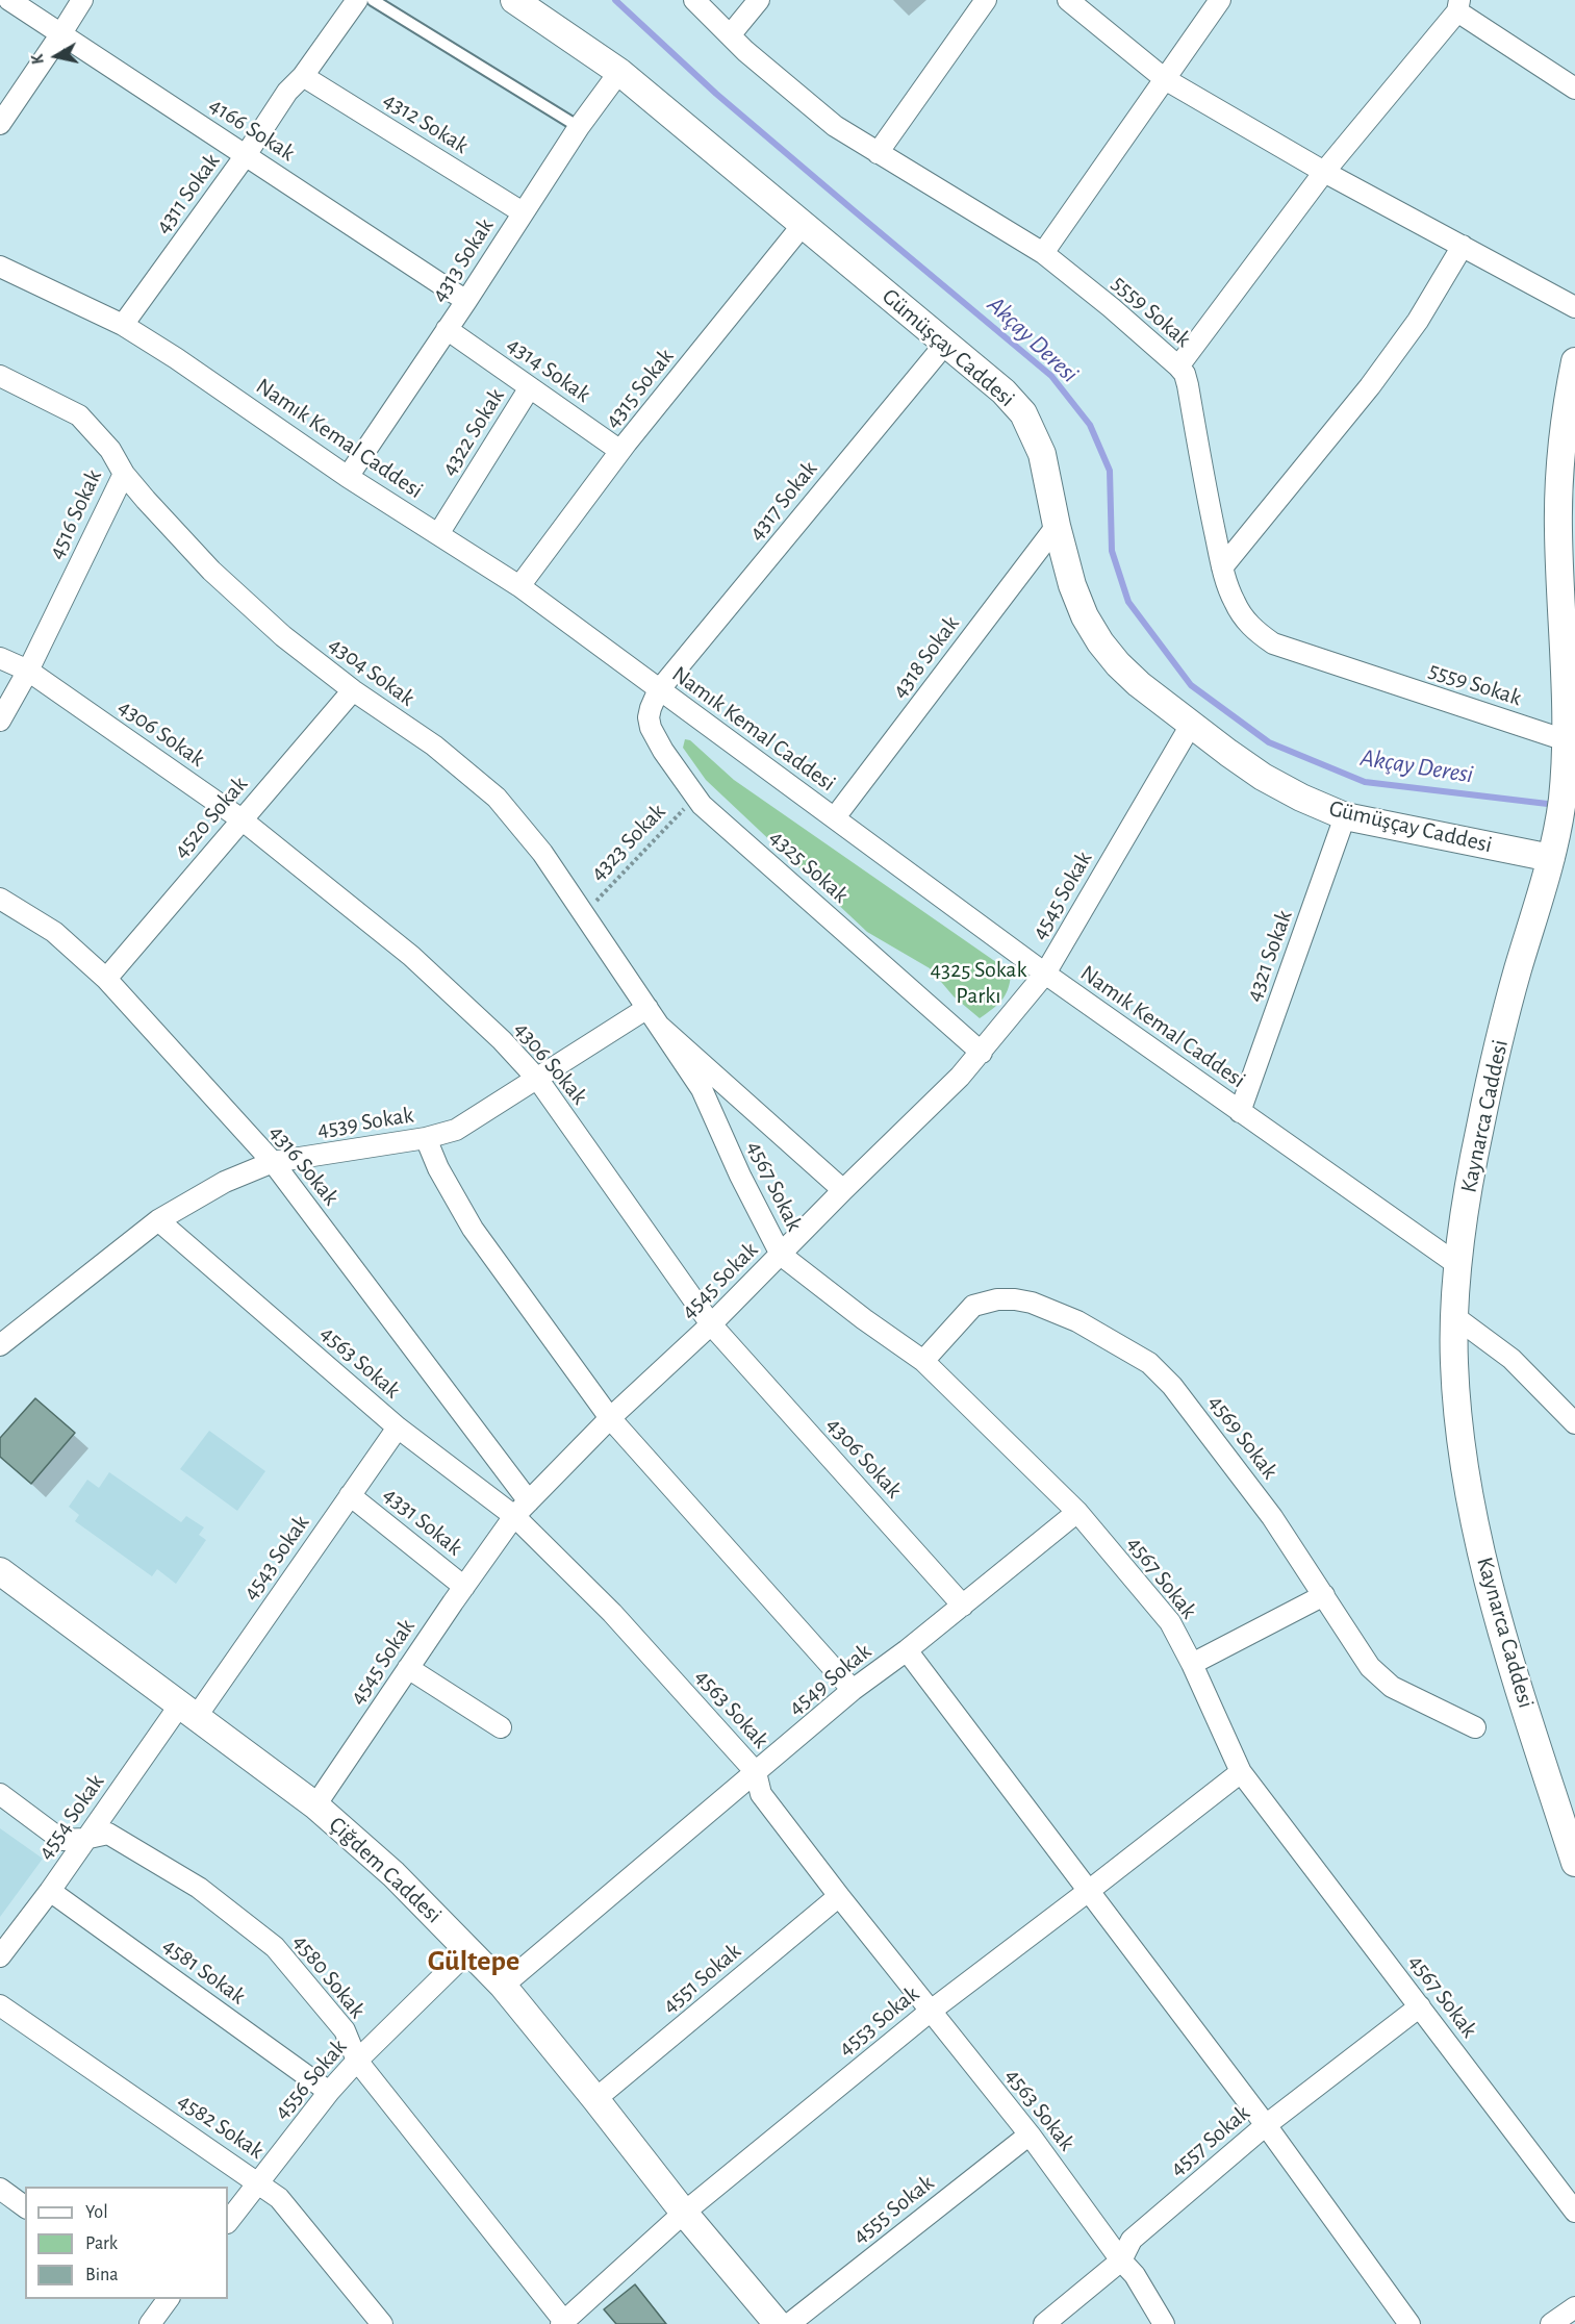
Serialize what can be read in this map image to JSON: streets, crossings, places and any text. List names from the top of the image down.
{
  "streets": {
    "street": [
      "4312 Sokak",
      "4166 Sokak",
      "4311 Sokak",
      "4313 Sokak",
      "5559 Sokak",
      "Gümüşçay Caddesi",
      "4314 Sokak",
      "4315 Sokak",
      "4322 Sokak",
      "Namık Kemal Caddesi",
      "4317 Sokak",
      "4516 Sokak",
      "4318 Sokak",
      "4304 Sokak",
      "4306 Sokak",
      "4520 Sokak",
      "4325 Sokak",
      "4545 Sokak",
      "4321 Sokak",
      "Kaynarca Caddesi",
      "4539 Sokak",
      "4316 Sokak",
      "4567 Sokak",
      "4563 Sokak",
      "4569 Sokak",
      "4331 Sokak",
      "4543 Sokak",
      "4549 Sokak",
      "4554 Sokak",
      "Çiğdem Caddesi",
      "4581 Sokak",
      "4580 Sokak",
      "4551 Sokak",
      "4553 Sokak",
      "4556 Sokak",
      "4582 Sokak",
      "4557 Sokak",
      "4555 Sokak"
    ],
    "path": ["4323 Sokak"]
  },
  "crossings": [
    ["4312 Sokak", "4311 Sokak"],
    ["4312 Sokak", "4313 Sokak"],
    ["4166 Sokak", "4311 Sokak"],
    ["4166 Sokak", "4313 Sokak"],
    ["4311 Sokak", "Namık Kemal Caddesi"],
    ["4313 Sokak", "Gümüşçay Caddesi"],
    ["4313 Sokak", "4314 Sokak"],
    ["4313 Sokak", "Namık Kemal Caddesi"],
    ["5559 Sokak", "Kaynarca Caddesi"],
    ["Gümüşçay Caddesi", "4315 Sokak"],
    ["Gümüşçay Caddesi", "4317 Sokak"],
    ["Gümüşçay Caddesi", "4318 Sokak"],
    ["Gümüşçay Caddesi", "4545 Sokak"],
    ["Gümüşçay Caddesi", "4321 Sokak"],
    ["Gümüşçay Caddesi", "Kaynarca Caddesi"],
    ["4314 Sokak", "4315 Sokak"],
    ["4314 Sokak", "4322 Sokak"],
    ["4315 Sokak", "Namık Kemal Caddesi"],
    ["4322 Sokak", "Namık Kemal Caddesi"],
    ["Namık Kemal Caddesi", "4317 Sokak"],
    ["Namık Kemal Caddesi", "4318 Sokak"],
    ["Namık Kemal Caddesi", "4325 Sokak"],
    ["Namık Kemal Caddesi", "4545 Sokak"],
    ["Namık Kemal Caddesi", "4321 Sokak"],
    ["Namık Kemal Caddesi", "Kaynarca Caddesi"],
    ["4317 Sokak", "4325 Sokak"],
    ["4516 Sokak", "4304 Sokak"],
    ["4516 Sokak", "4306 Sokak"],
    ["4304 Sokak", "4520 Sokak"],
    ["4304 Sokak", "4323 Sokak"],
    ["4304 Sokak", "4539 Sokak"],
    ["4304 Sokak", "4567 Sokak"],
    ["4306 Sokak", "4520 Sokak"],
    ["4306 Sokak", "4545 Sokak"],
    ["4306 Sokak", "4539 Sokak"],
    ["4306 Sokak", "4549 Sokak"],
    ["4520 Sokak", "4316 Sokak"],
    ["4323 Sokak", "4325 Sokak"],
    ["4325 Sokak", "4545 Sokak"],
    ["4545 Sokak", "4316 Sokak"],
    ["4545 Sokak", "4567 Sokak"],
    ["4545 Sokak", "4563 Sokak"],
    ["4545 Sokak", "4331 Sokak"],
    ["4545 Sokak", "Çiğdem Caddesi"],
    ["4539 Sokak", "4316 Sokak"],
    ["4539 Sokak", "4563 Sokak"],
    ["4316 Sokak", "4563 Sokak"],
    ["4567 Sokak", "4569 Sokak"],
    ["4567 Sokak", "4549 Sokak"],
    ["4567 Sokak", "4553 Sokak"],
    ["4567 Sokak", "4557 Sokak"],
    ["4563 Sokak", "4543 Sokak"],
    ["4563 Sokak", "4549 Sokak"],
    ["4563 Sokak", "4551 Sokak"],
    ["4563 Sokak", "4553 Sokak"],
    ["4563 Sokak", "4557 Sokak"],
    ["4563 Sokak", "4555 Sokak"],
    ["4331 Sokak", "4543 Sokak"],
    ["4543 Sokak", "4554 Sokak"],
    ["4543 Sokak", "Çiğdem Caddesi"],
    ["4549 Sokak", "Çiğdem Caddesi"],
    ["4554 Sokak", "Çiğdem Caddesi"],
    ["4554 Sokak", "4581 Sokak"],
    ["4554 Sokak", "4580 Sokak"],
    ["Çiğdem Caddesi", "4551 Sokak"],
    ["Çiğdem Caddesi", "4553 Sokak"],
    ["Çiğdem Caddesi", "4556 Sokak"],
    ["4581 Sokak", "4556 Sokak"],
    ["4580 Sokak", "4553 Sokak"],
    ["4580 Sokak", "4556 Sokak"],
    ["4556 Sokak", "4582 Sokak"]
  ],
  "districts": ["Gültepe"],
  "water": ["Akçay Deresi"],
  "parks": ["4325 Sokak Parkı"],
  "legend": ["Yol", "Park", "Bina"],
  "north": "left"
}
